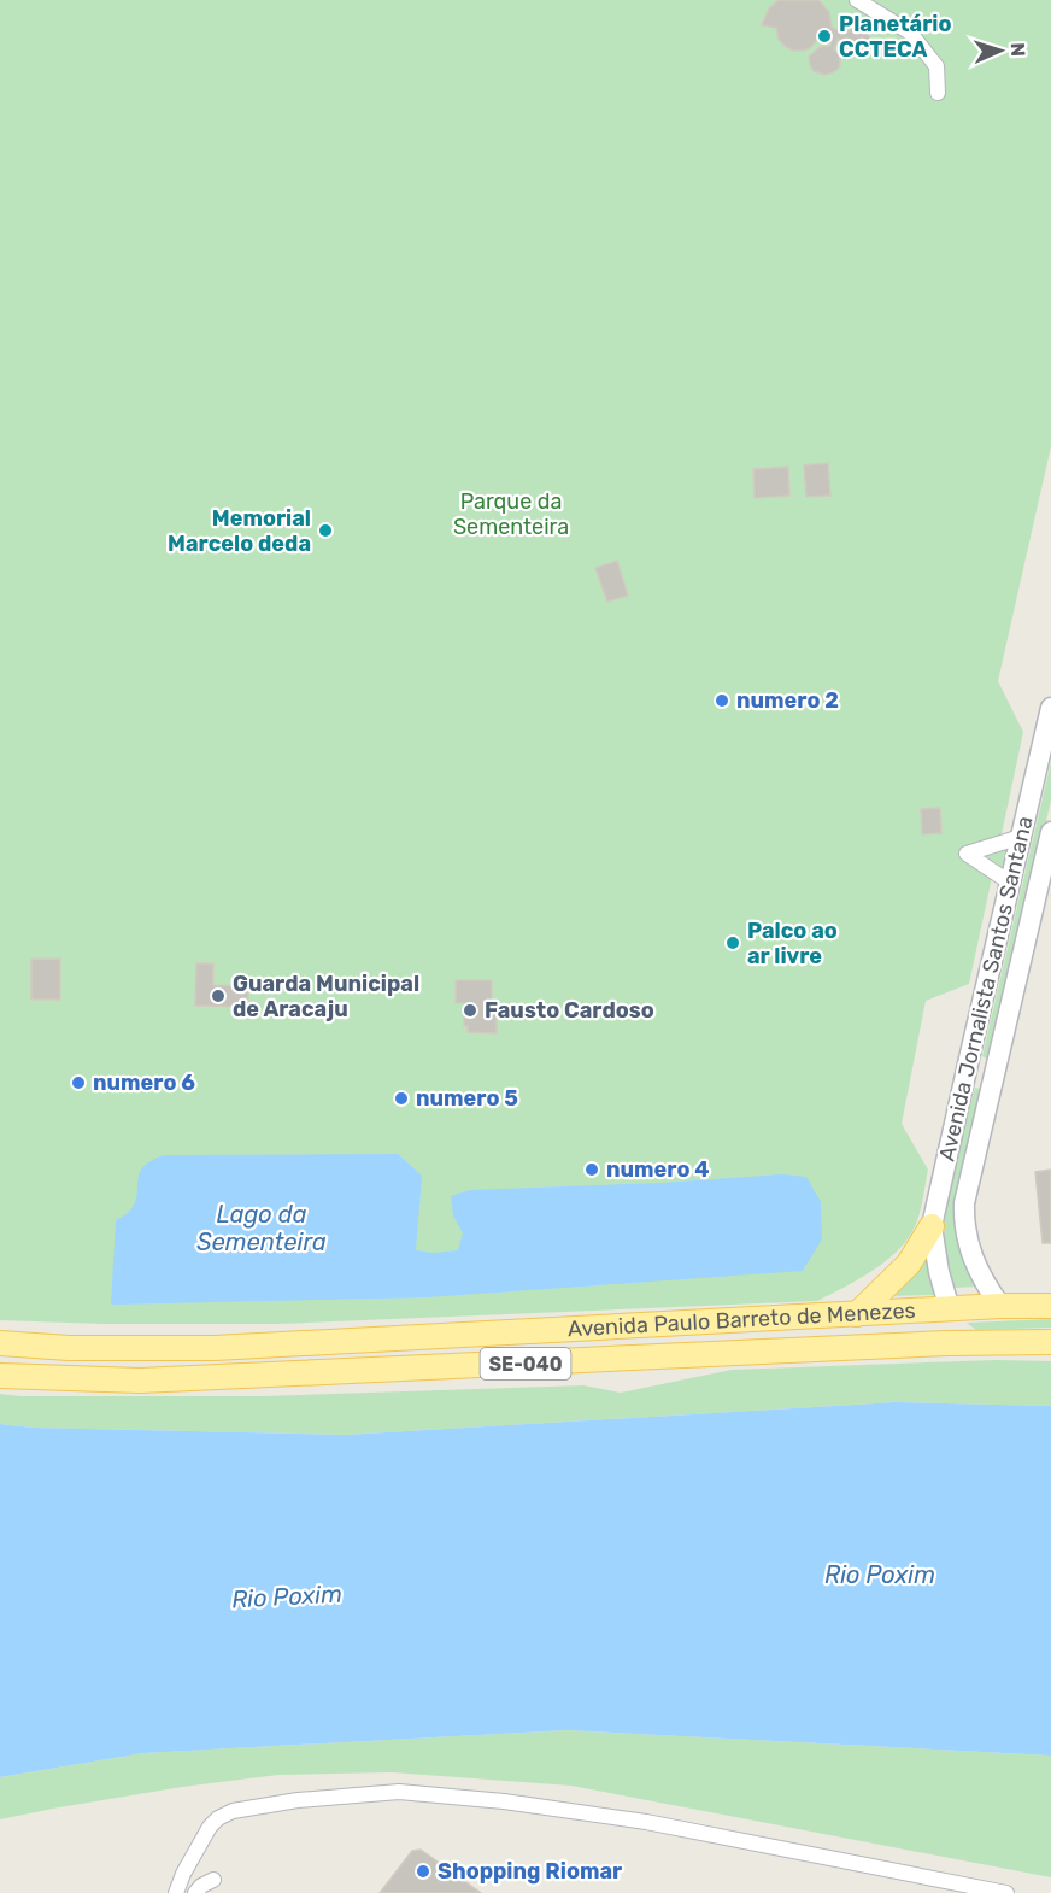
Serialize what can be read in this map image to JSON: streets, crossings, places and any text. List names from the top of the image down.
{
  "streets": {
    "main road": ["Avenida Jornalista Santos Santana", "Avenida Paulo Barreto de Menezes", "SE-040"]
  },
  "crossings": [
    ["Avenida Jornalista Santos Santana", "Avenida Paulo Barreto de Menezes"]
  ],
  "water": ["Lago da Sementeira", "Rio Poxim"],
  "parks": ["Parque da Sementeira"],
  "places": [
    "Planetário CCTECA",
    "Memorial Marcelo deda",
    "numero 2",
    "Palco ao ar livre",
    "Guarda Municipal de Aracaju",
    "Fausto Cardoso",
    "numero 6",
    "numero 5",
    "numero 4",
    "Shopping Riomar"
  ],
  "north": "right"
}
